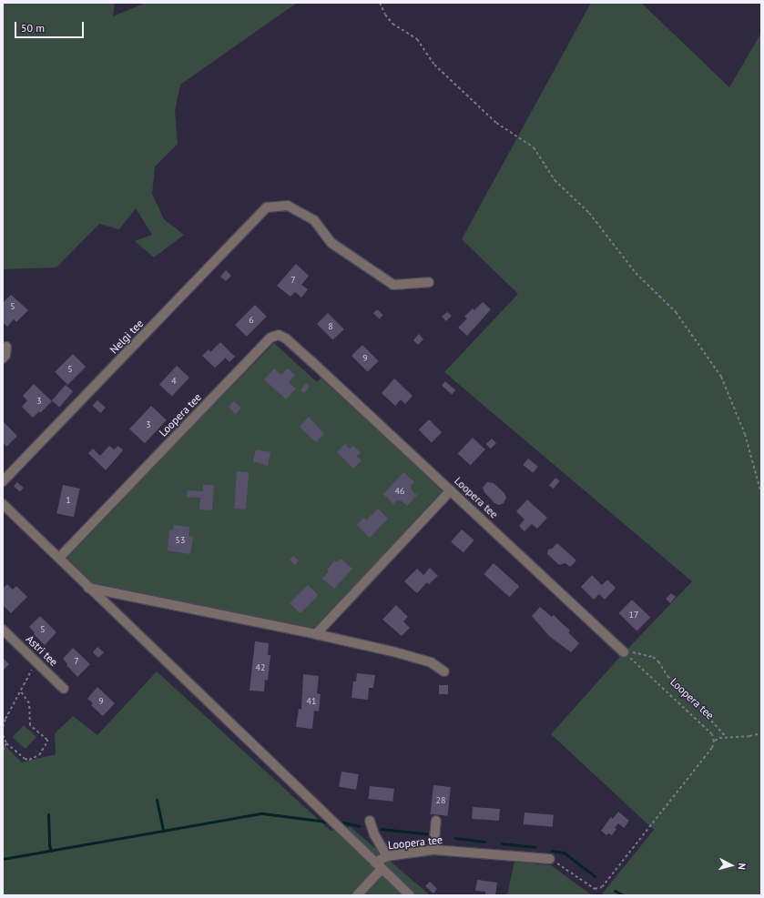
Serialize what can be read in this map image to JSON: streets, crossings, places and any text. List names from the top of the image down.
{
  "streets": {
    "street": ["Nelgi tee", "Loopera tee", "Astri tee"]
  },
  "house_numbers": [
    "7",
    "5",
    "6",
    "8",
    "9",
    "5",
    "4",
    "3",
    "3",
    "46",
    "1",
    "53",
    "17",
    "5",
    "7",
    "42",
    "9",
    "41",
    "28"
  ],
  "scale_bar": "50 m",
  "north": "right"
}
